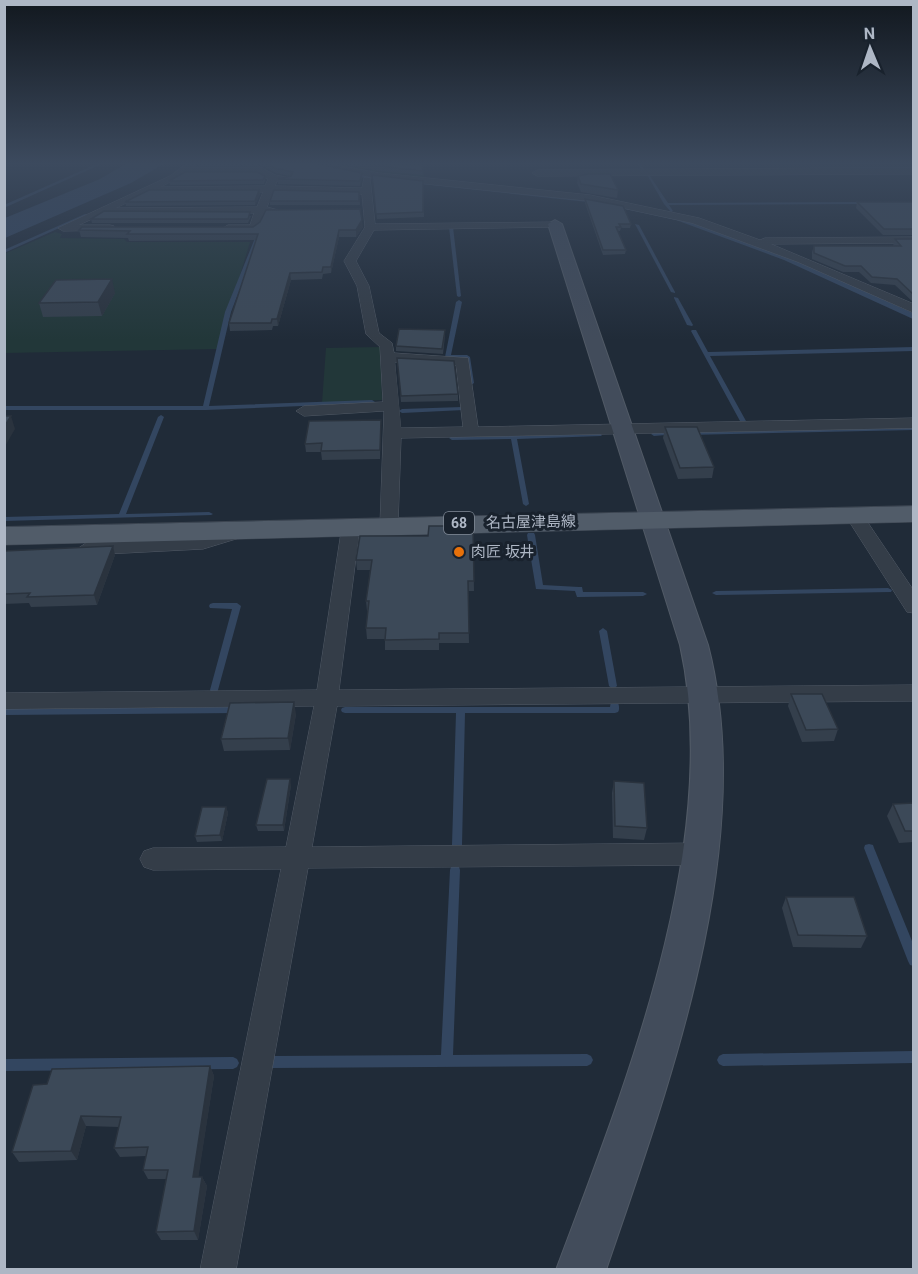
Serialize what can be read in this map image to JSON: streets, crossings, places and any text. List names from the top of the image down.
{
  "streets": {
    "main road": ["名古屋津島線", "68"]
  },
  "places": ["肉匠 坂井"],
  "north": "top"
}
